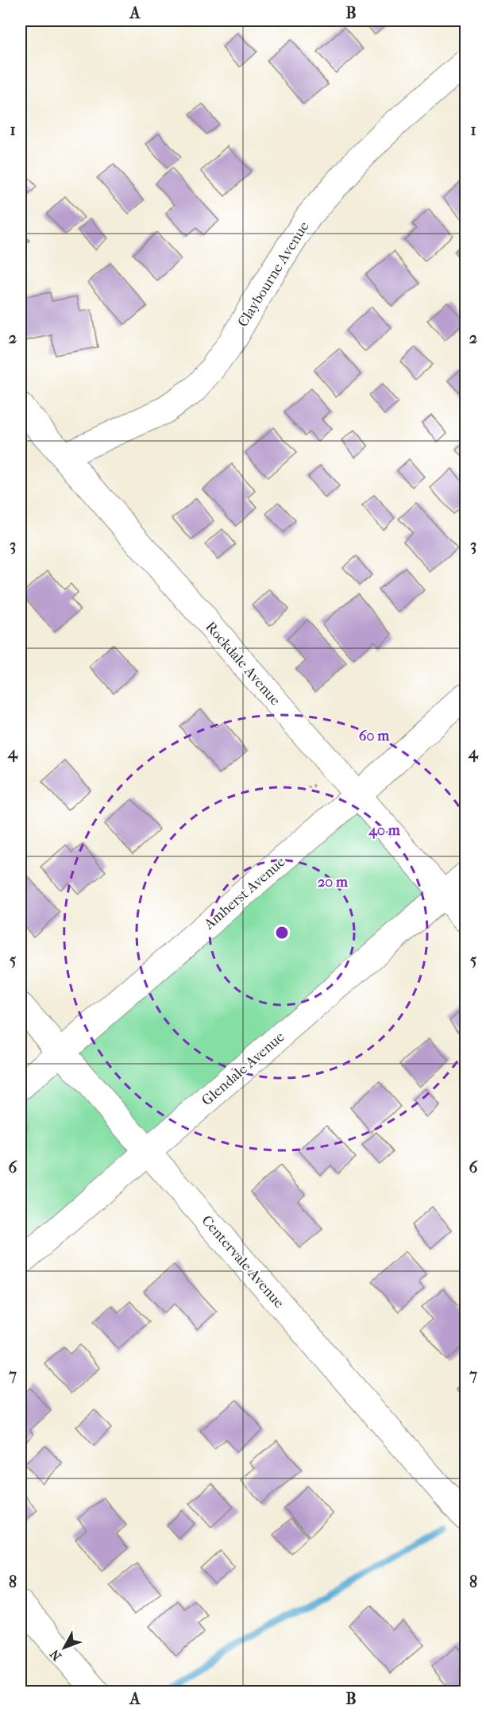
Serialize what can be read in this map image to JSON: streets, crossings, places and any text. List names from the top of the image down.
{
  "streets": {
    "street": [
      "Claybourne Avenue",
      "Rockdale Avenue",
      "Amherst Avenue",
      "Glendale Avenue",
      "Centervale Avenue"
    ]
  },
  "crossings": [
    ["Claybourne Avenue", "Rockdale Avenue"],
    ["Rockdale Avenue", "Amherst Avenue"],
    ["Rockdale Avenue", "Glendale Avenue"],
    ["Amherst Avenue", "Centervale Avenue"],
    ["Glendale Avenue", "Centervale Avenue"]
  ],
  "north": "bottom left",
  "grid": {
    "columns": ["A", "B"],
    "rows": [
      "1",
      "2",
      "3",
      "4",
      "5",
      "6",
      "7",
      "8"
    ]
  },
  "rings": ["60 m", "40 m", "20 m"]
}
